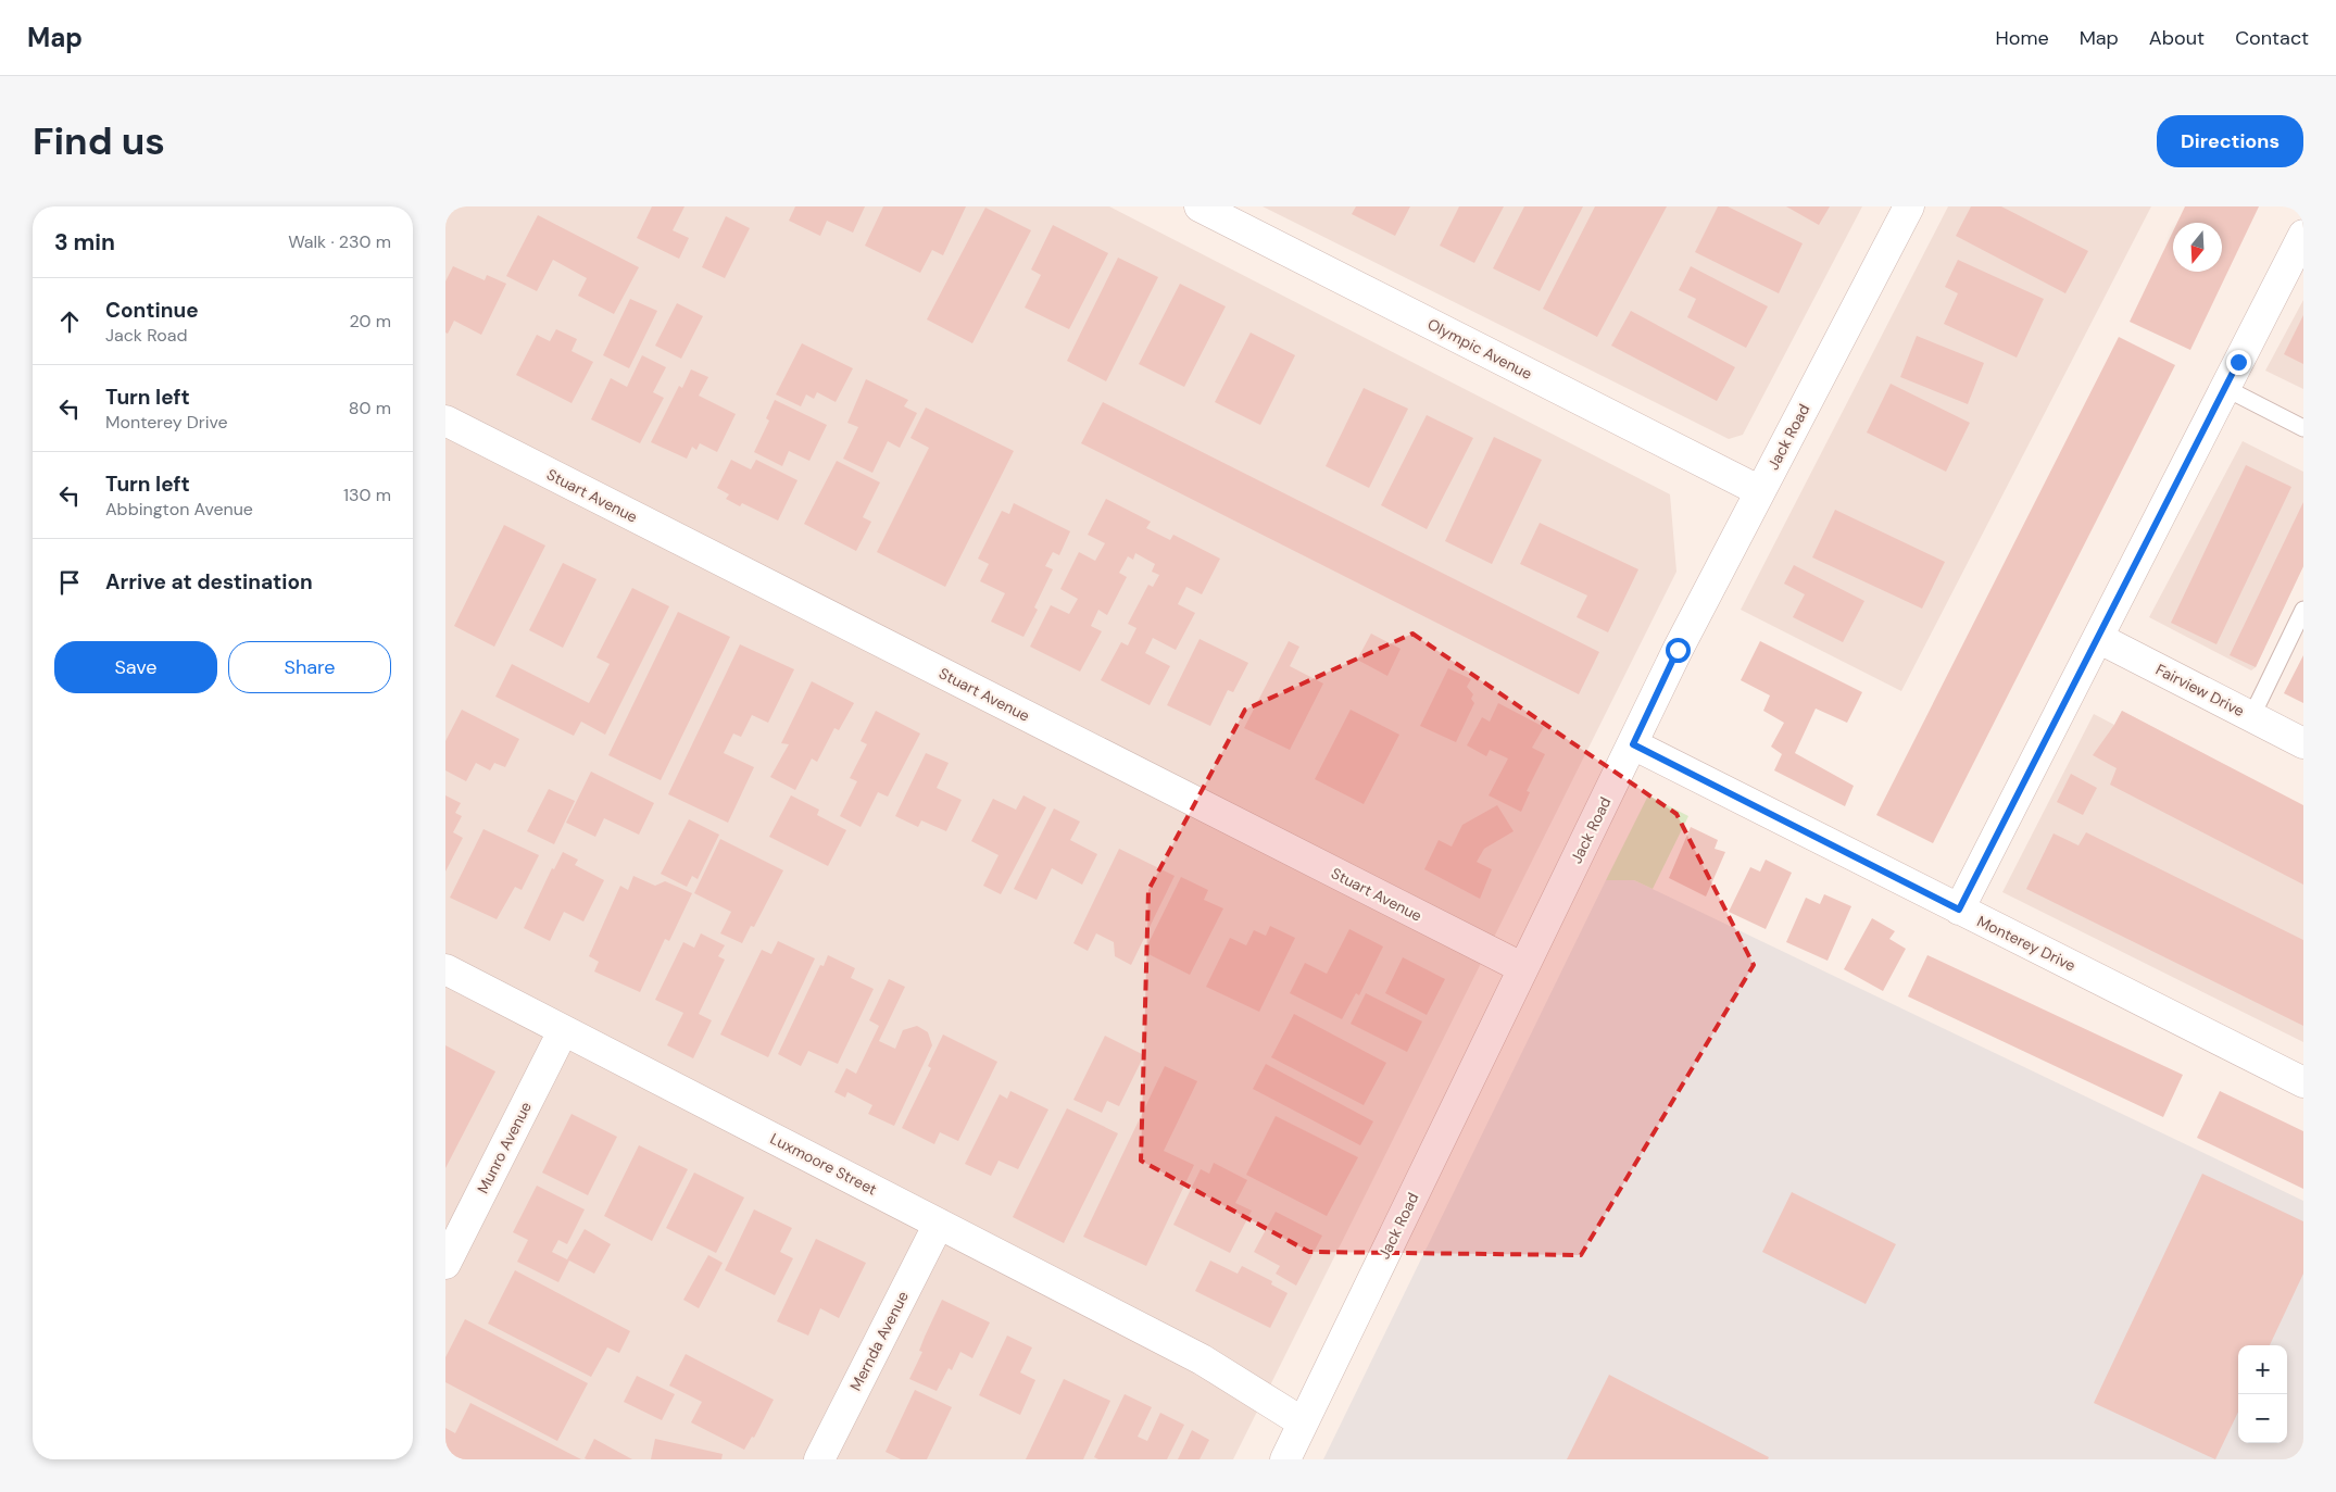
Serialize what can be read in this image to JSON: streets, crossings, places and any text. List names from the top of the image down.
{
  "streets": {
    "street": [
      "Olympic Avenue",
      "Jack Road",
      "Stuart Avenue",
      "Fairview Drive",
      "Monterey Drive",
      "Munro Avenue",
      "Luxmoore Street",
      "Mernda Avenue"
    ]
  },
  "crossings": [
    ["Olympic Avenue", "Jack Road"],
    ["Jack Road", "Stuart Avenue"],
    ["Jack Road", "Monterey Drive"],
    ["Jack Road", "Luxmoore Street"],
    ["Munro Avenue", "Luxmoore Street"],
    ["Luxmoore Street", "Mernda Avenue"]
  ],
  "north": "bottom",
  "page": {
    "header": "Map",
    "nav": [
      "Home",
      "Map",
      "About",
      "Contact"
    ],
    "buttons": [
      "Directions",
      ["Save", "Share"]
    ],
    "title": "Find us",
    "heading": ["3 min", "Walk · 230 m"],
    "list": [
      ["Continue", "Jack Road", "20 m"],
      ["Turn left", "Monterey Drive", "80 m"],
      ["Turn left", "Abbington Avenue", "130 m"],
      "Arrive at destination"
    ],
    "map_buttons": ["+", "−"]
  }
}
